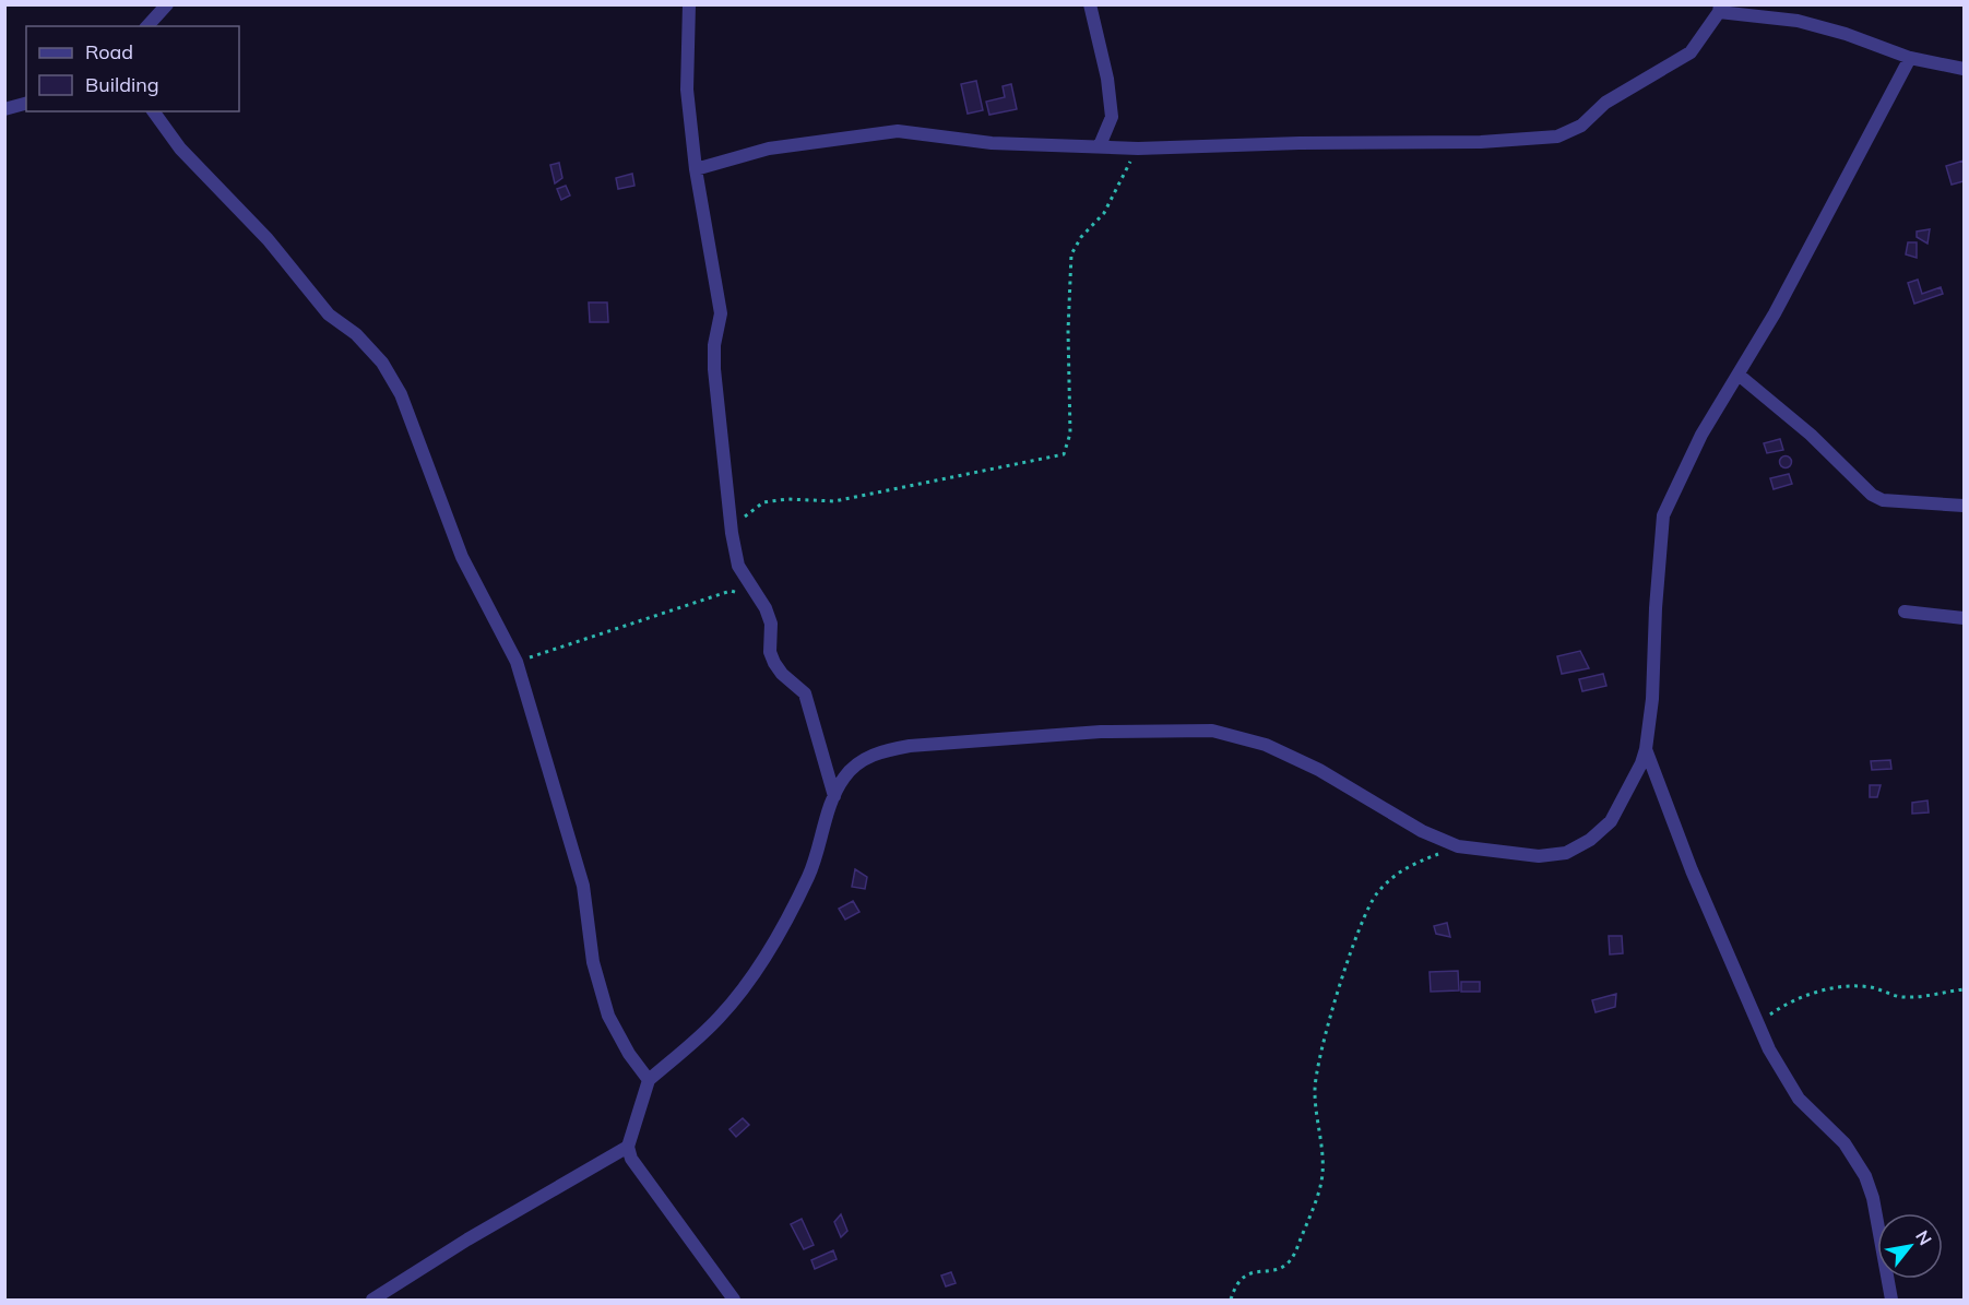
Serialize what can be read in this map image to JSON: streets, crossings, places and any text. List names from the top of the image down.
{
  "legend": ["Road", "Building"],
  "north": "top right"
}
